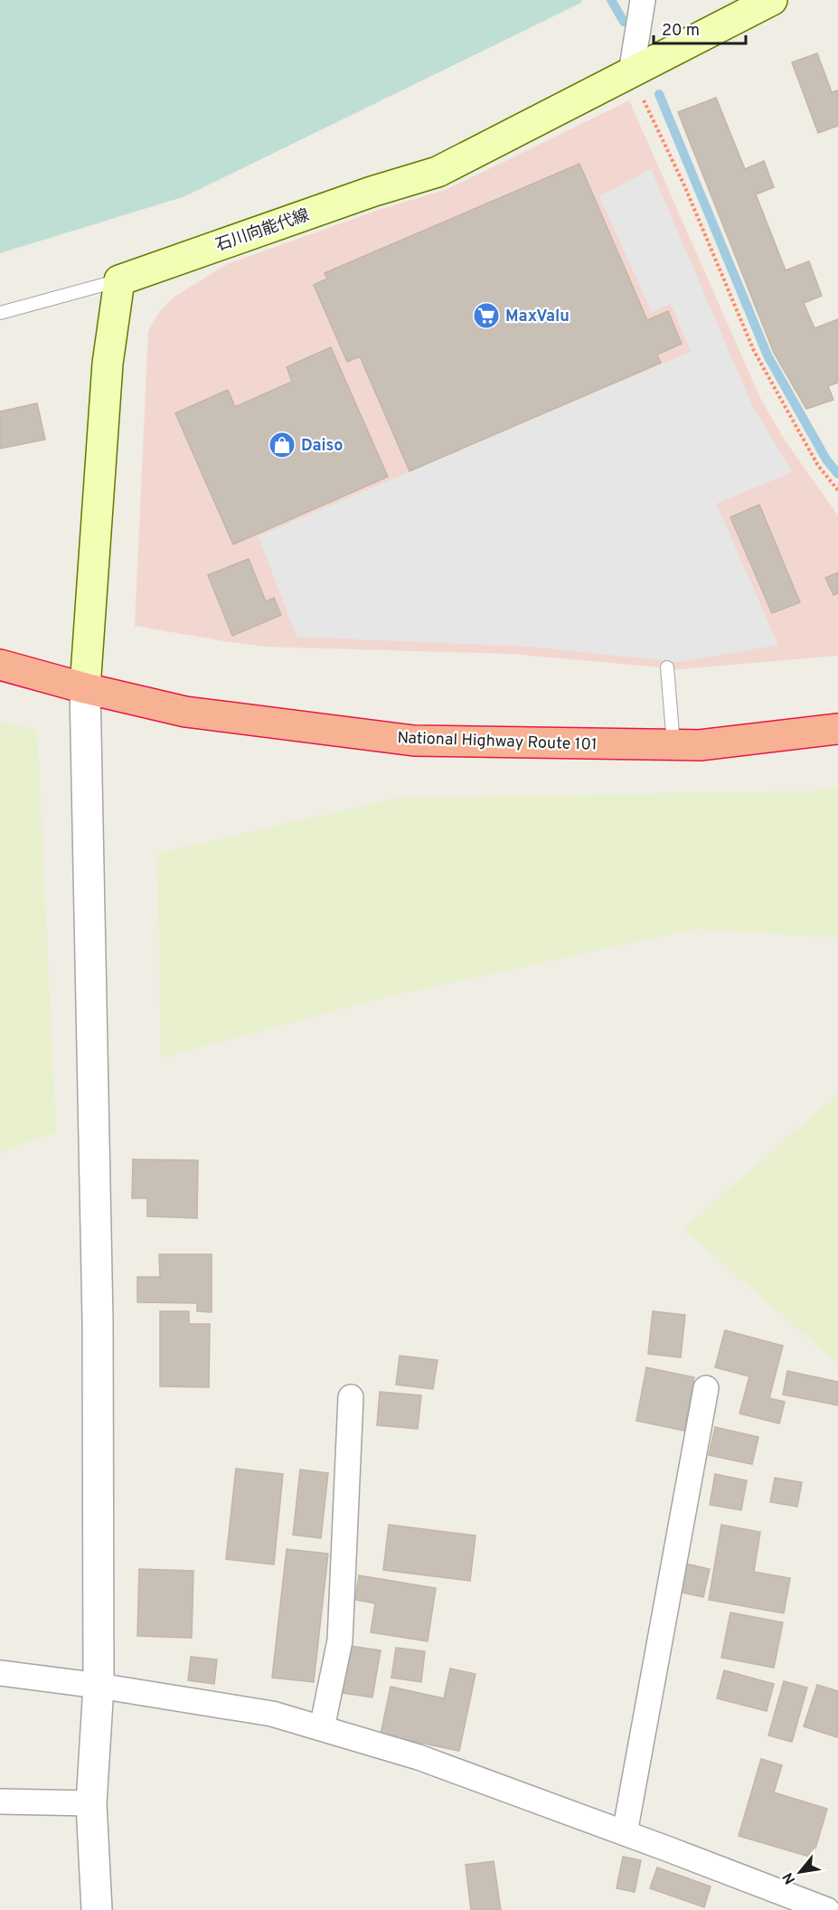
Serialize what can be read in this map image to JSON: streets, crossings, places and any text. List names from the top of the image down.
{
  "streets": {
    "highway": ["National Highway Route 101"],
    "main road": ["石川向能代線"]
  },
  "places": {
    "supermarket": ["MaxValu"],
    "shop": ["Daiso"]
  },
  "scale_bar": "20 m",
  "north": "bottom left"
}
